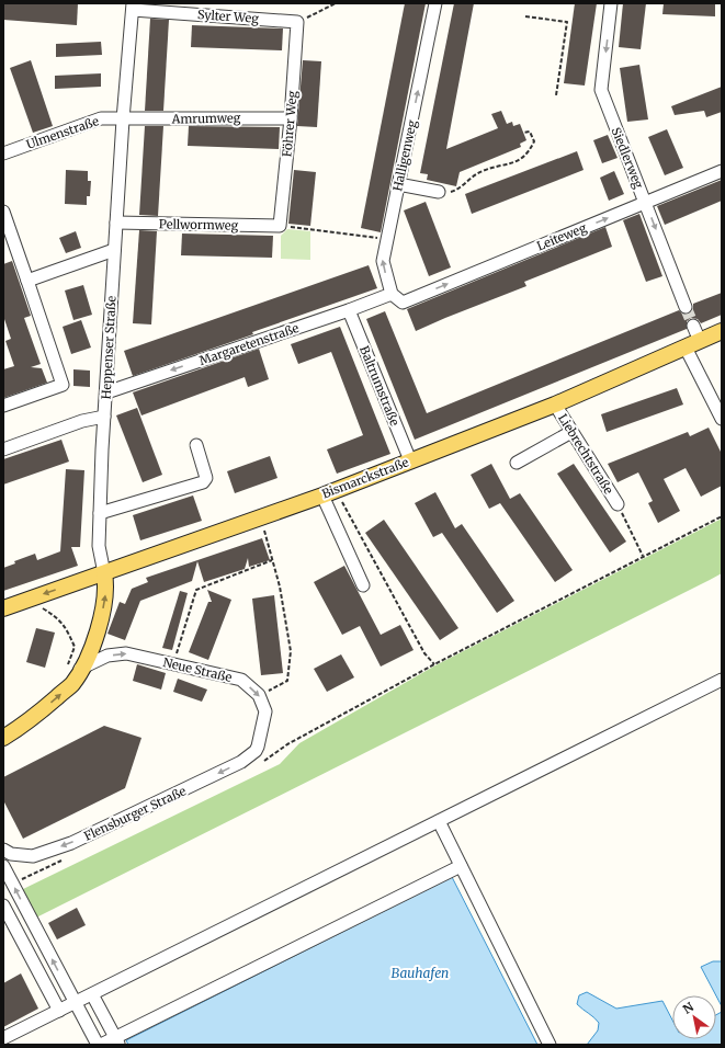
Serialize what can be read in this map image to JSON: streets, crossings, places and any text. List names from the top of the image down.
{
  "streets": {
    "main road": ["Heppenser Straße", "Bismarckstraße"],
    "street": [
      "Sylter Weg",
      "Amrumweg",
      "Föhrer Weg",
      "Ulmenstraße",
      "Halligenweg",
      "Siedlerweg",
      "Pellwormweg",
      "Leiteweg",
      "Margaretenstraße",
      "Baltrumstraße",
      "Liebrechtstraße",
      "Neue Straße",
      "Flensburger Straße"
    ]
  },
  "crossings": [
    ["Sylter Weg", "Föhrer Weg"],
    ["Sylter Weg", "Heppenser Straße"],
    ["Amrumweg", "Föhrer Weg"],
    ["Amrumweg", "Ulmenstraße"],
    ["Amrumweg", "Heppenser Straße"],
    ["Föhrer Weg", "Pellwormweg"],
    ["Ulmenstraße", "Heppenser Straße"],
    ["Halligenweg", "Leiteweg"],
    ["Halligenweg", "Margaretenstraße"],
    ["Siedlerweg", "Leiteweg"],
    ["Pellwormweg", "Heppenser Straße"],
    ["Leiteweg", "Margaretenstraße"],
    ["Margaretenstraße", "Heppenser Straße"],
    ["Margaretenstraße", "Baltrumstraße"],
    ["Heppenser Straße", "Bismarckstraße"],
    ["Heppenser Straße", "Neue Straße"],
    ["Baltrumstraße", "Bismarckstraße"],
    ["Liebrechtstraße", "Bismarckstraße"],
    ["Neue Straße", "Flensburger Straße"]
  ],
  "one_way": [
    "Halligenweg",
    "Siedlerweg",
    "Leiteweg",
    "Margaretenstraße",
    "Neue Straße",
    "Flensburger Straße"
  ],
  "water": ["Bauhafen"],
  "north": "top left"
}
